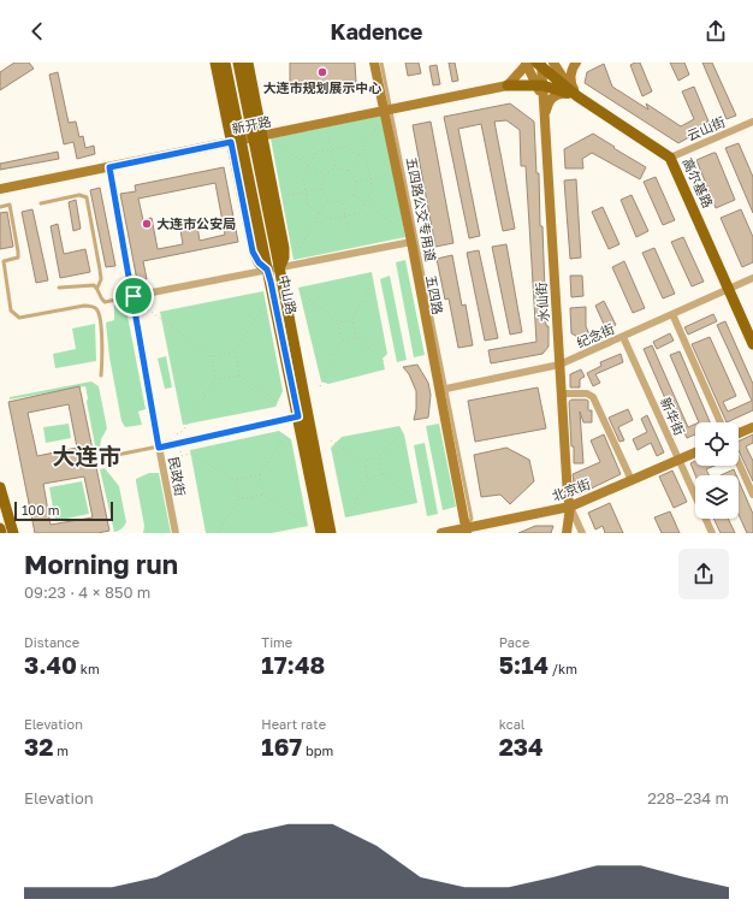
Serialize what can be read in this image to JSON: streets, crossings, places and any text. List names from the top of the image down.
{
  "streets": {
    "main road": [
      "新开路",
      "高尔基路",
      "中山路",
      "五四路",
      "水仙街",
      "北京街"
    ],
    "street": [
      "云山街",
      "纪念街",
      "新华街",
      "民政街"
    ],
    "lane": ["五四路公交专用道"]
  },
  "crossings": [
    ["新开路", "五四路公交专用道"],
    ["新开路", "五四路"],
    ["新开路", "民政街"],
    ["云山街", "高尔基路"],
    ["高尔基路", "水仙街"],
    ["高尔基路", "纪念街"],
    ["五四路公交专用道", "五四路"],
    ["五四路公交专用道", "纪念街"],
    ["五四路", "纪念街"],
    ["五四路", "北京街"],
    ["水仙街", "纪念街"],
    ["水仙街", "北京街"],
    ["纪念街", "新华街"],
    ["新华街", "北京街"]
  ],
  "districts": ["大连市"],
  "places": ["大连市规划展示中心", "大连市公安局"],
  "scale_bar": "100 m",
  "page": {
    "header": "Kadence",
    "scale": "100 m",
    "heading": ["Morning run", "09:23 · 4 × 850 m"],
    "stats": [
      ["Distance", "3.40 km"],
      ["Time", "17:48"],
      ["Pace", "5:14 /km"],
      ["Elevation", "32 m"],
      ["Heart rate", "167 bpm"],
      ["kcal", "234"]
    ],
    "chart": ["Elevation", "228–234 m"]
  }
}
